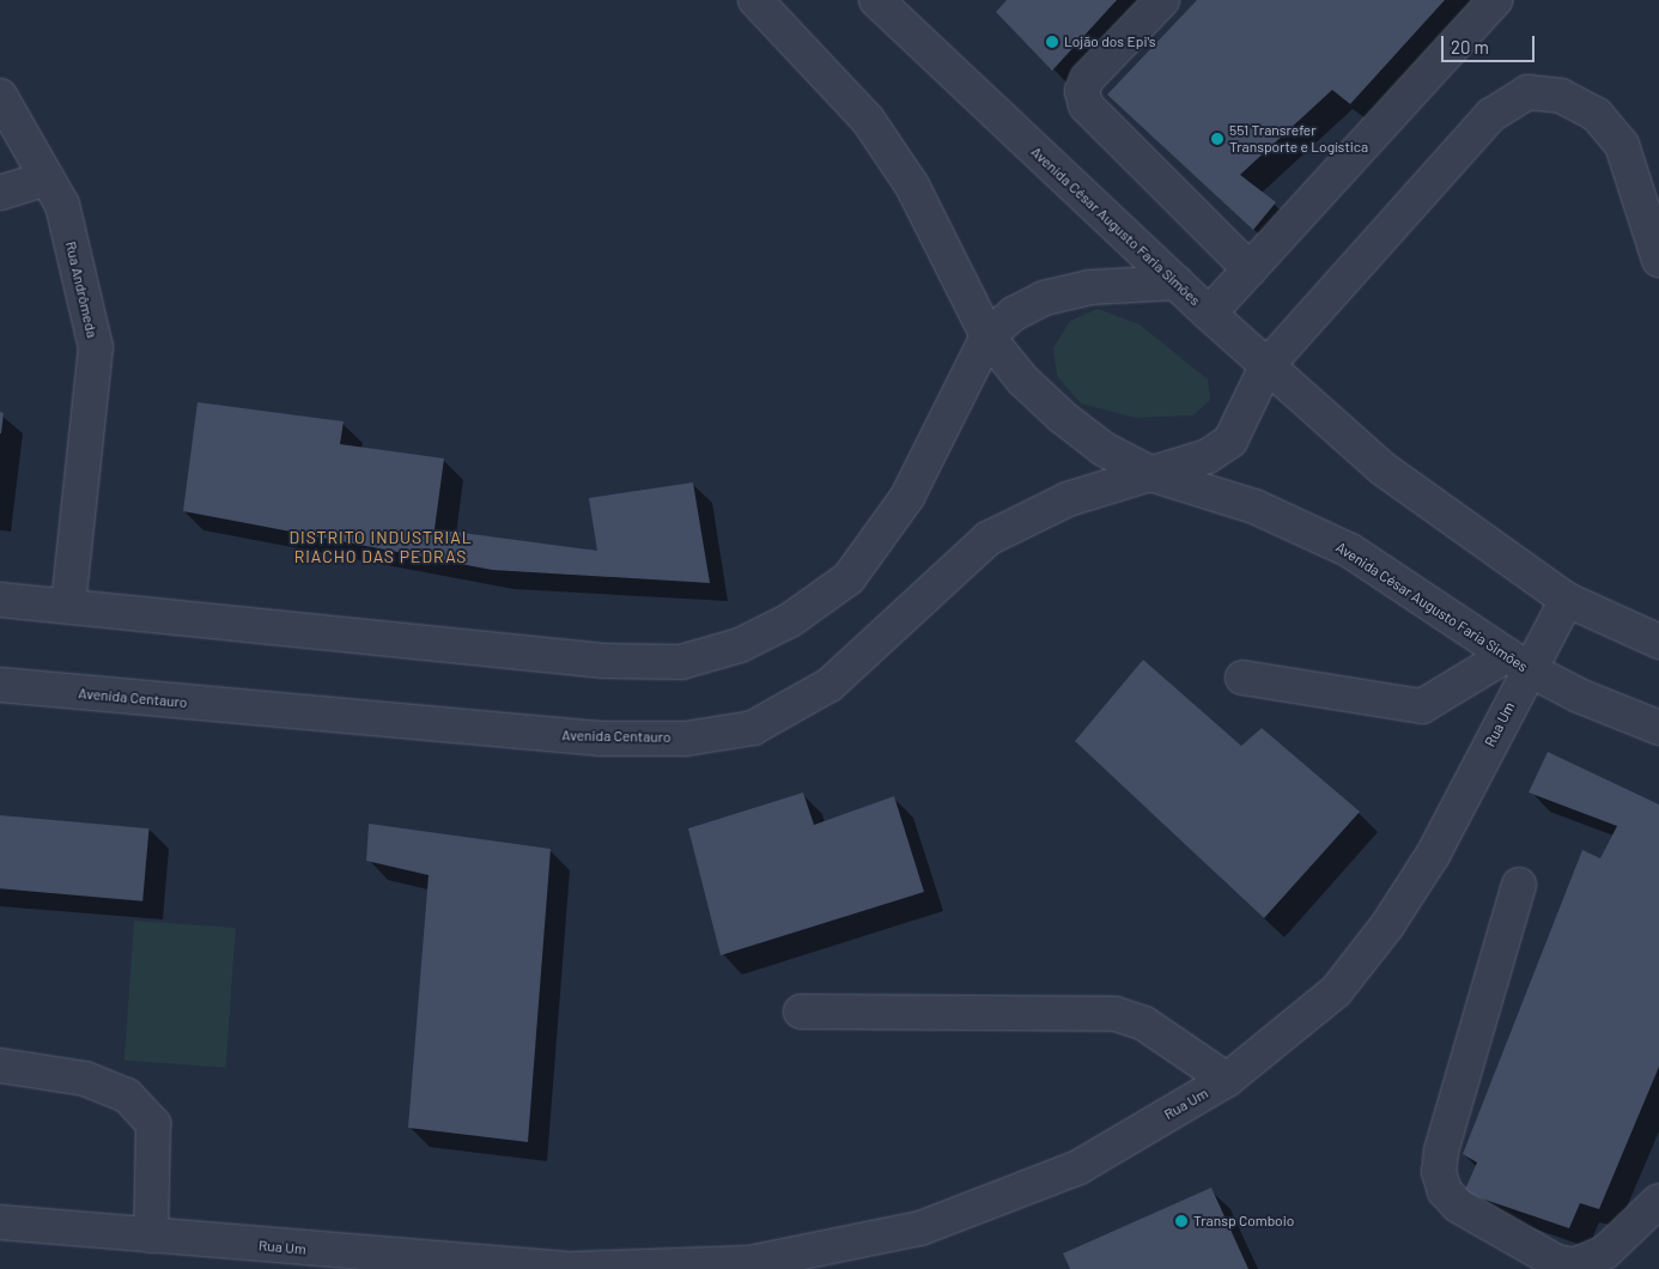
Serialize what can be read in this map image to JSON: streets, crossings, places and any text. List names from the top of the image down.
{
  "streets": {
    "street": [
      "Avenida César Augusto Faria Simões",
      "Rua Andrômeda",
      "Avenida Centauro",
      "Rua Um"
    ]
  },
  "crossings": [
    ["Avenida César Augusto Faria Simões", "Avenida Centauro"],
    ["Avenida César Augusto Faria Simões", "Rua Um"]
  ],
  "districts": ["DISTRITO INDUSTRIAL RIACHO DAS PEDRAS"],
  "places": ["Lojão dos Epi's", "551 Transrefer Transporte e Logística", "Transp Comboio"],
  "scale_bar": "20 m"
}
